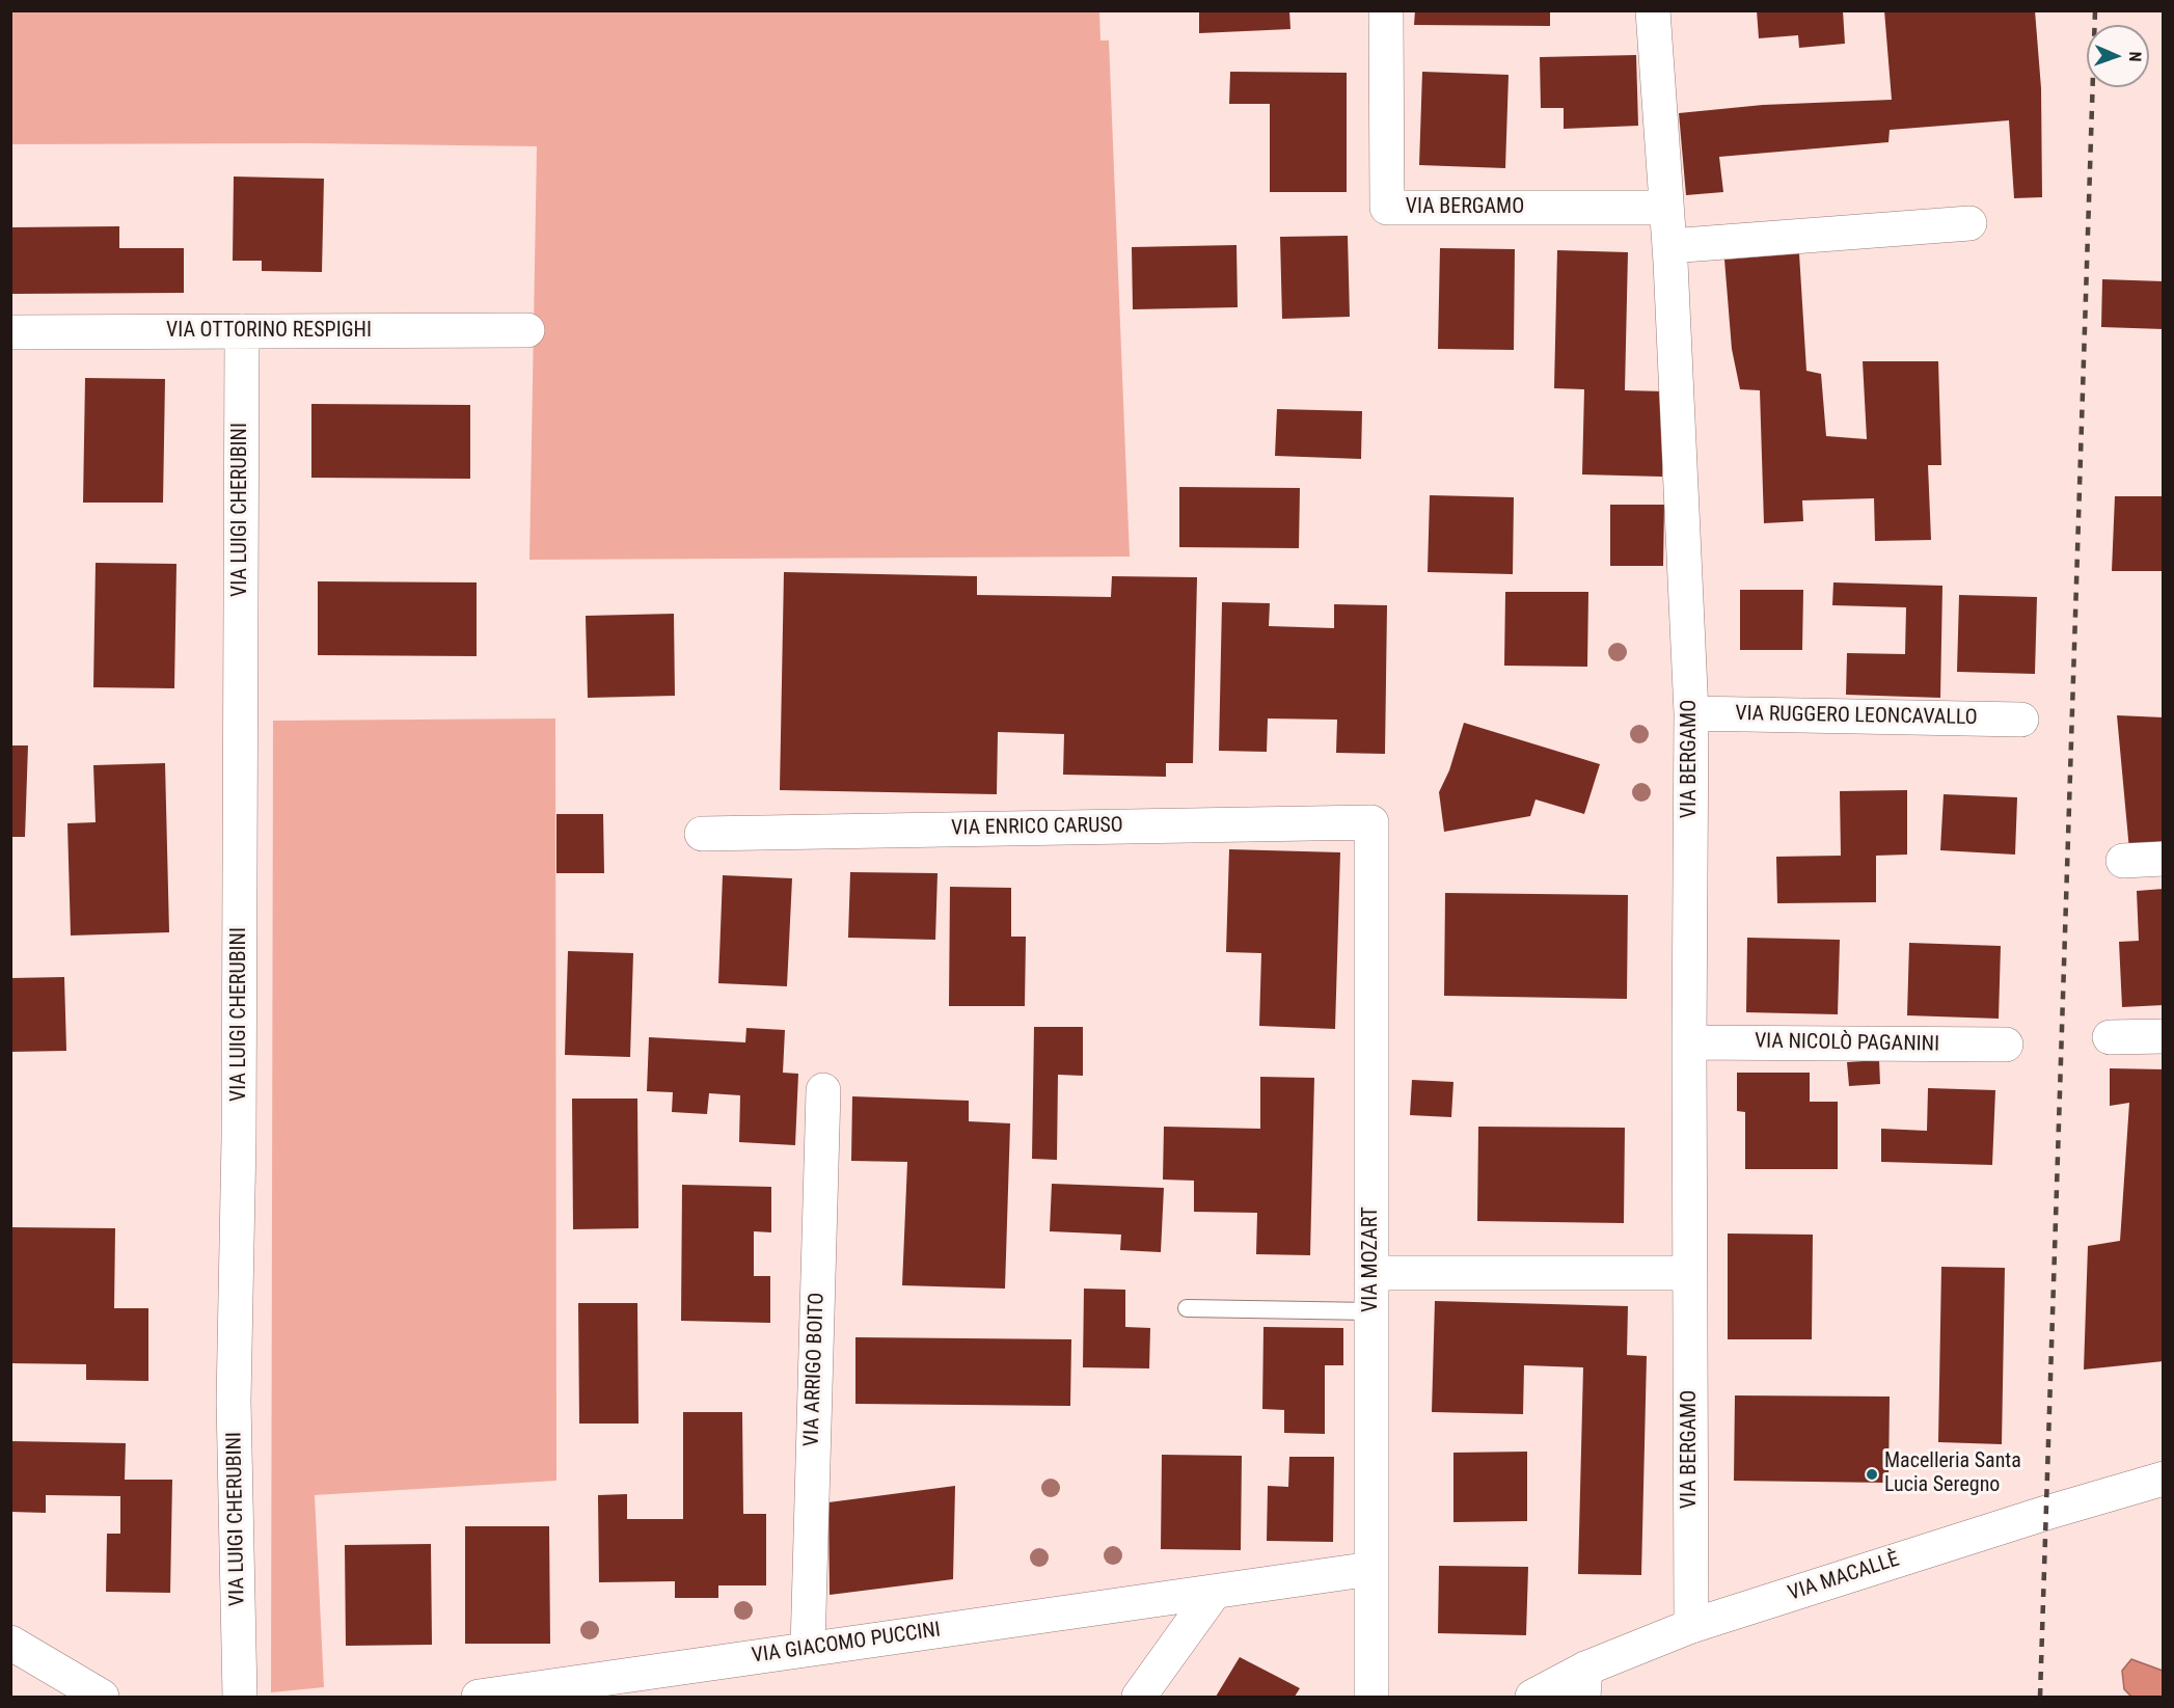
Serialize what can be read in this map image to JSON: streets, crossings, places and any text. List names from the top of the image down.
{
  "streets": {
    "street": [
      "VIA BERGAMO",
      "VIA OTTORINO RESPIGHI",
      "VIA LUIGI CHERUBINI",
      "VIA RUGGERO LEONCAVALLO",
      "VIA ENRICO CARUSO",
      "VIA NICOLÒ PAGANINI",
      "VIA MOZART",
      "VIA ARRIGO BOITO",
      "VIA MACALLÈ",
      "VIA GIACOMO PUCCINI"
    ]
  },
  "crossings": [
    ["VIA BERGAMO", "VIA RUGGERO LEONCAVALLO"],
    ["VIA BERGAMO", "VIA NICOLÒ PAGANINI"],
    ["VIA BERGAMO", "VIA MACALLÈ"],
    ["VIA OTTORINO RESPIGHI", "VIA LUIGI CHERUBINI"],
    ["VIA ENRICO CARUSO", "VIA MOZART"],
    ["VIA MOZART", "VIA GIACOMO PUCCINI"],
    ["VIA ARRIGO BOITO", "VIA GIACOMO PUCCINI"]
  ],
  "places": ["Macelleria Santa Lucia Seregno"],
  "north": "right"
}
